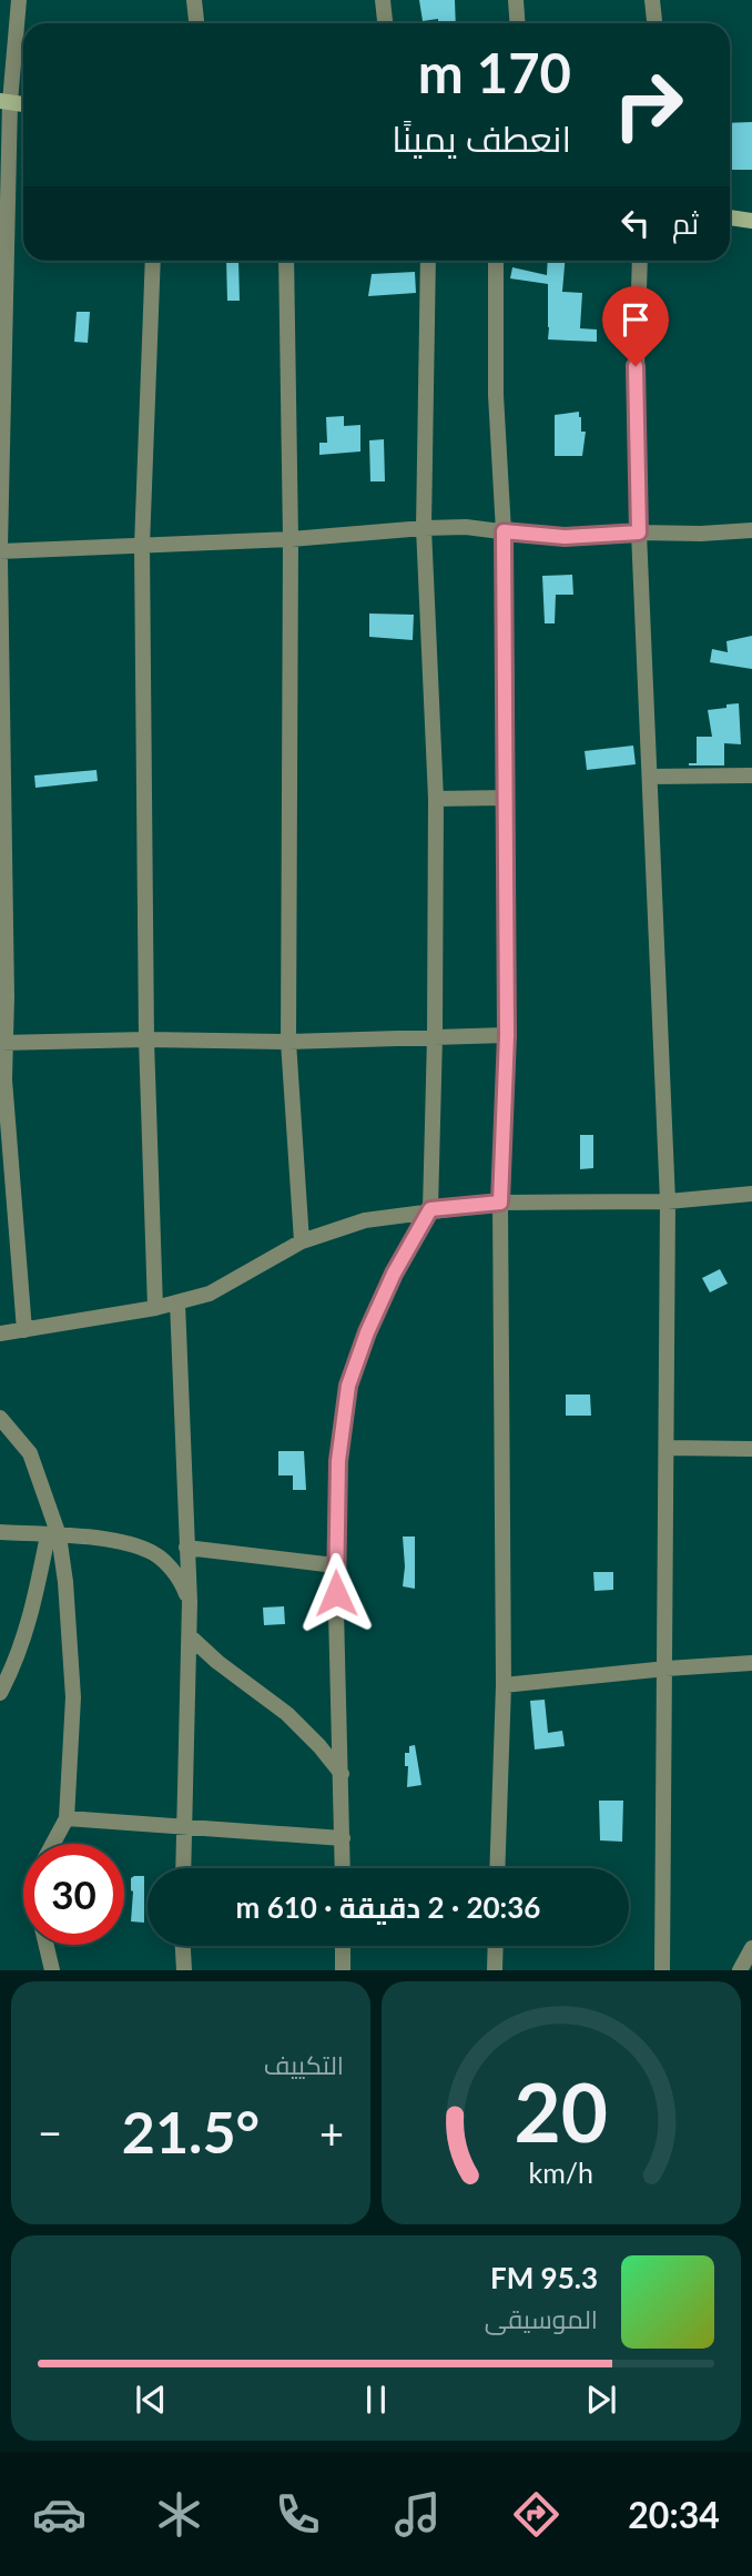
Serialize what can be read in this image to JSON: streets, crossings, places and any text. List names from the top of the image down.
{
  "page": {
    "turn": ["170 m", "انعطف يمينًا"],
    "then": "ثم",
    "limit": "30",
    "trip": "20:36 · 2 دقيقة · 610 m",
    "tile": "التكييف",
    "heat": ["−", "21.5°", "+"],
    "song": ["95.3 FM", "الموسيقى"],
    "tabs": "20:34",
    "gauge": ["20", "km/h"]
  }
}
